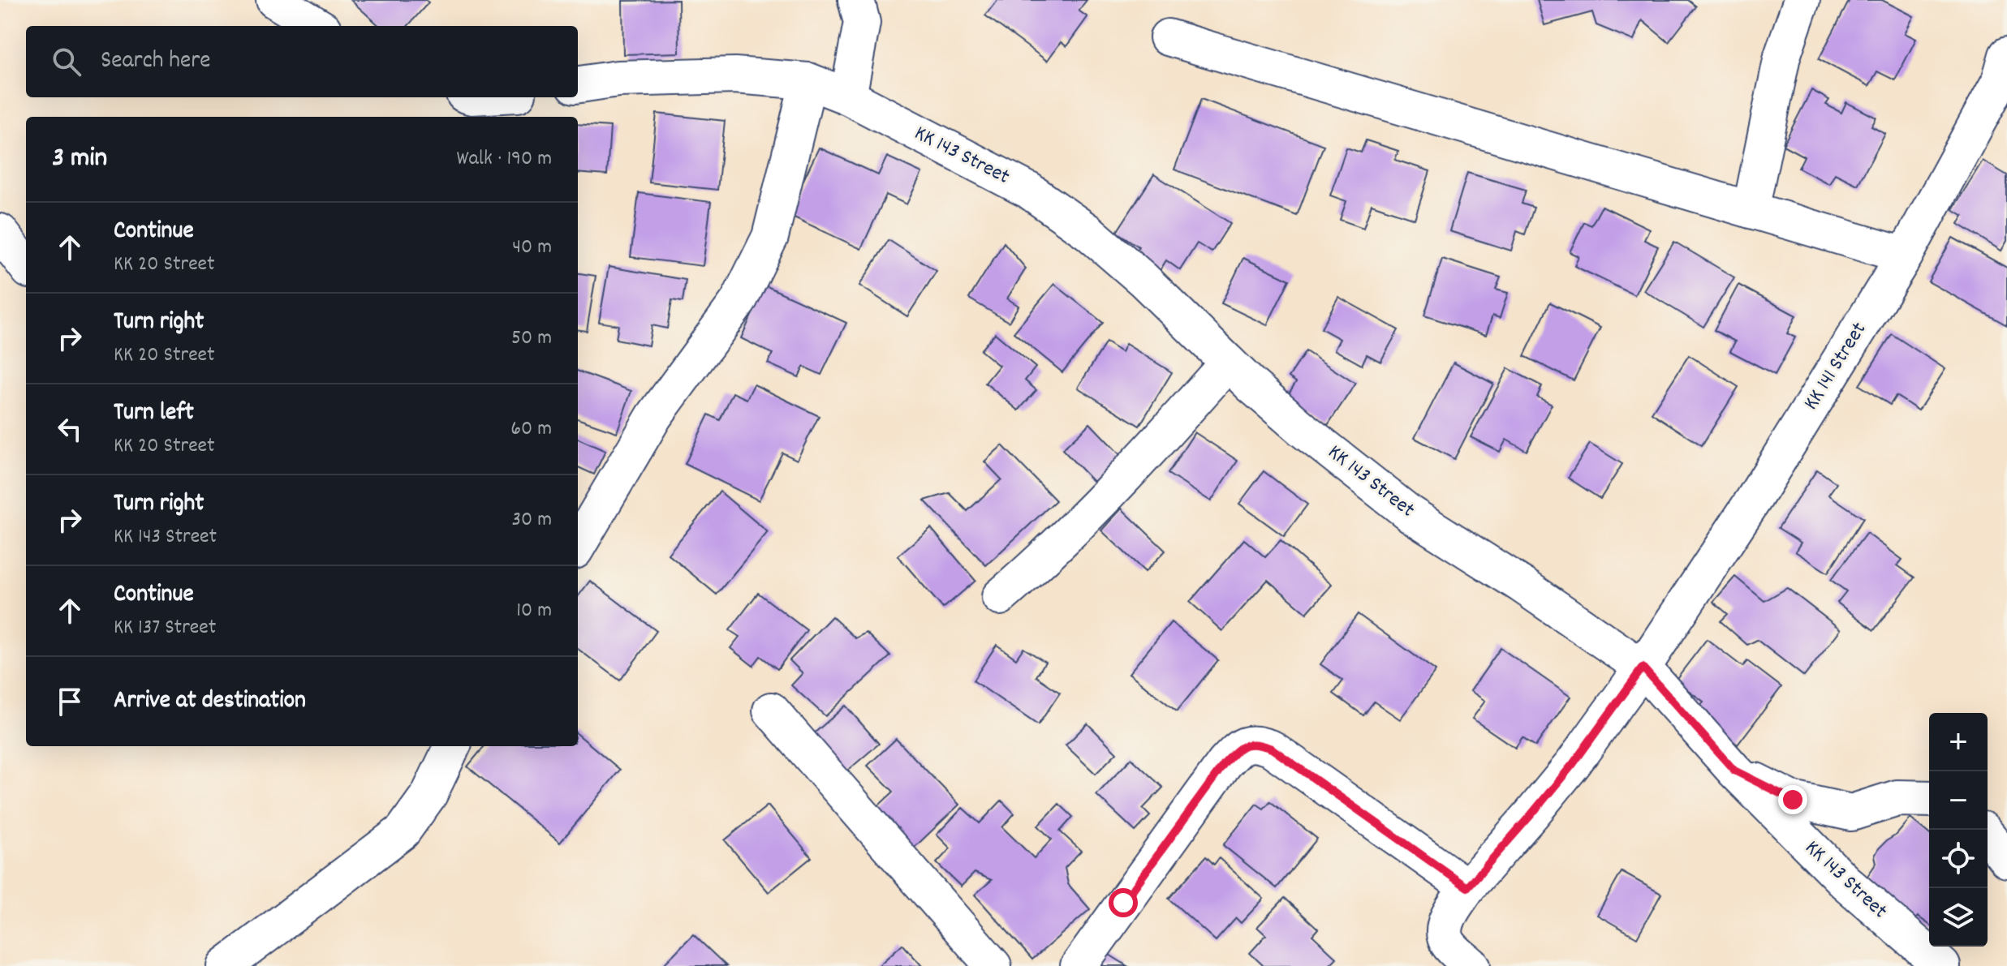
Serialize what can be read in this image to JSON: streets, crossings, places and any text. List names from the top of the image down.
{
  "streets": {
    "street": ["KK 143 Street", "KK 141 Street"]
  },
  "crossings": [
    ["KK 143 Street", "KK 141 Street"]
  ],
  "page": {
    "search": "Search here",
    "heading": ["3 min", "Walk · 190 m"],
    "list": [
      ["Continue", "KK 20 Street", "40 m"],
      ["Turn right", "KK 20 Street", "50 m"],
      ["Turn left", "KK 20 Street", "60 m"],
      ["Turn right", "KK 143 Street", "30 m"],
      ["Continue", "KK 137 Street", "10 m"],
      "Arrive at destination"
    ],
    "map_buttons": ["+", "−"]
  }
}
